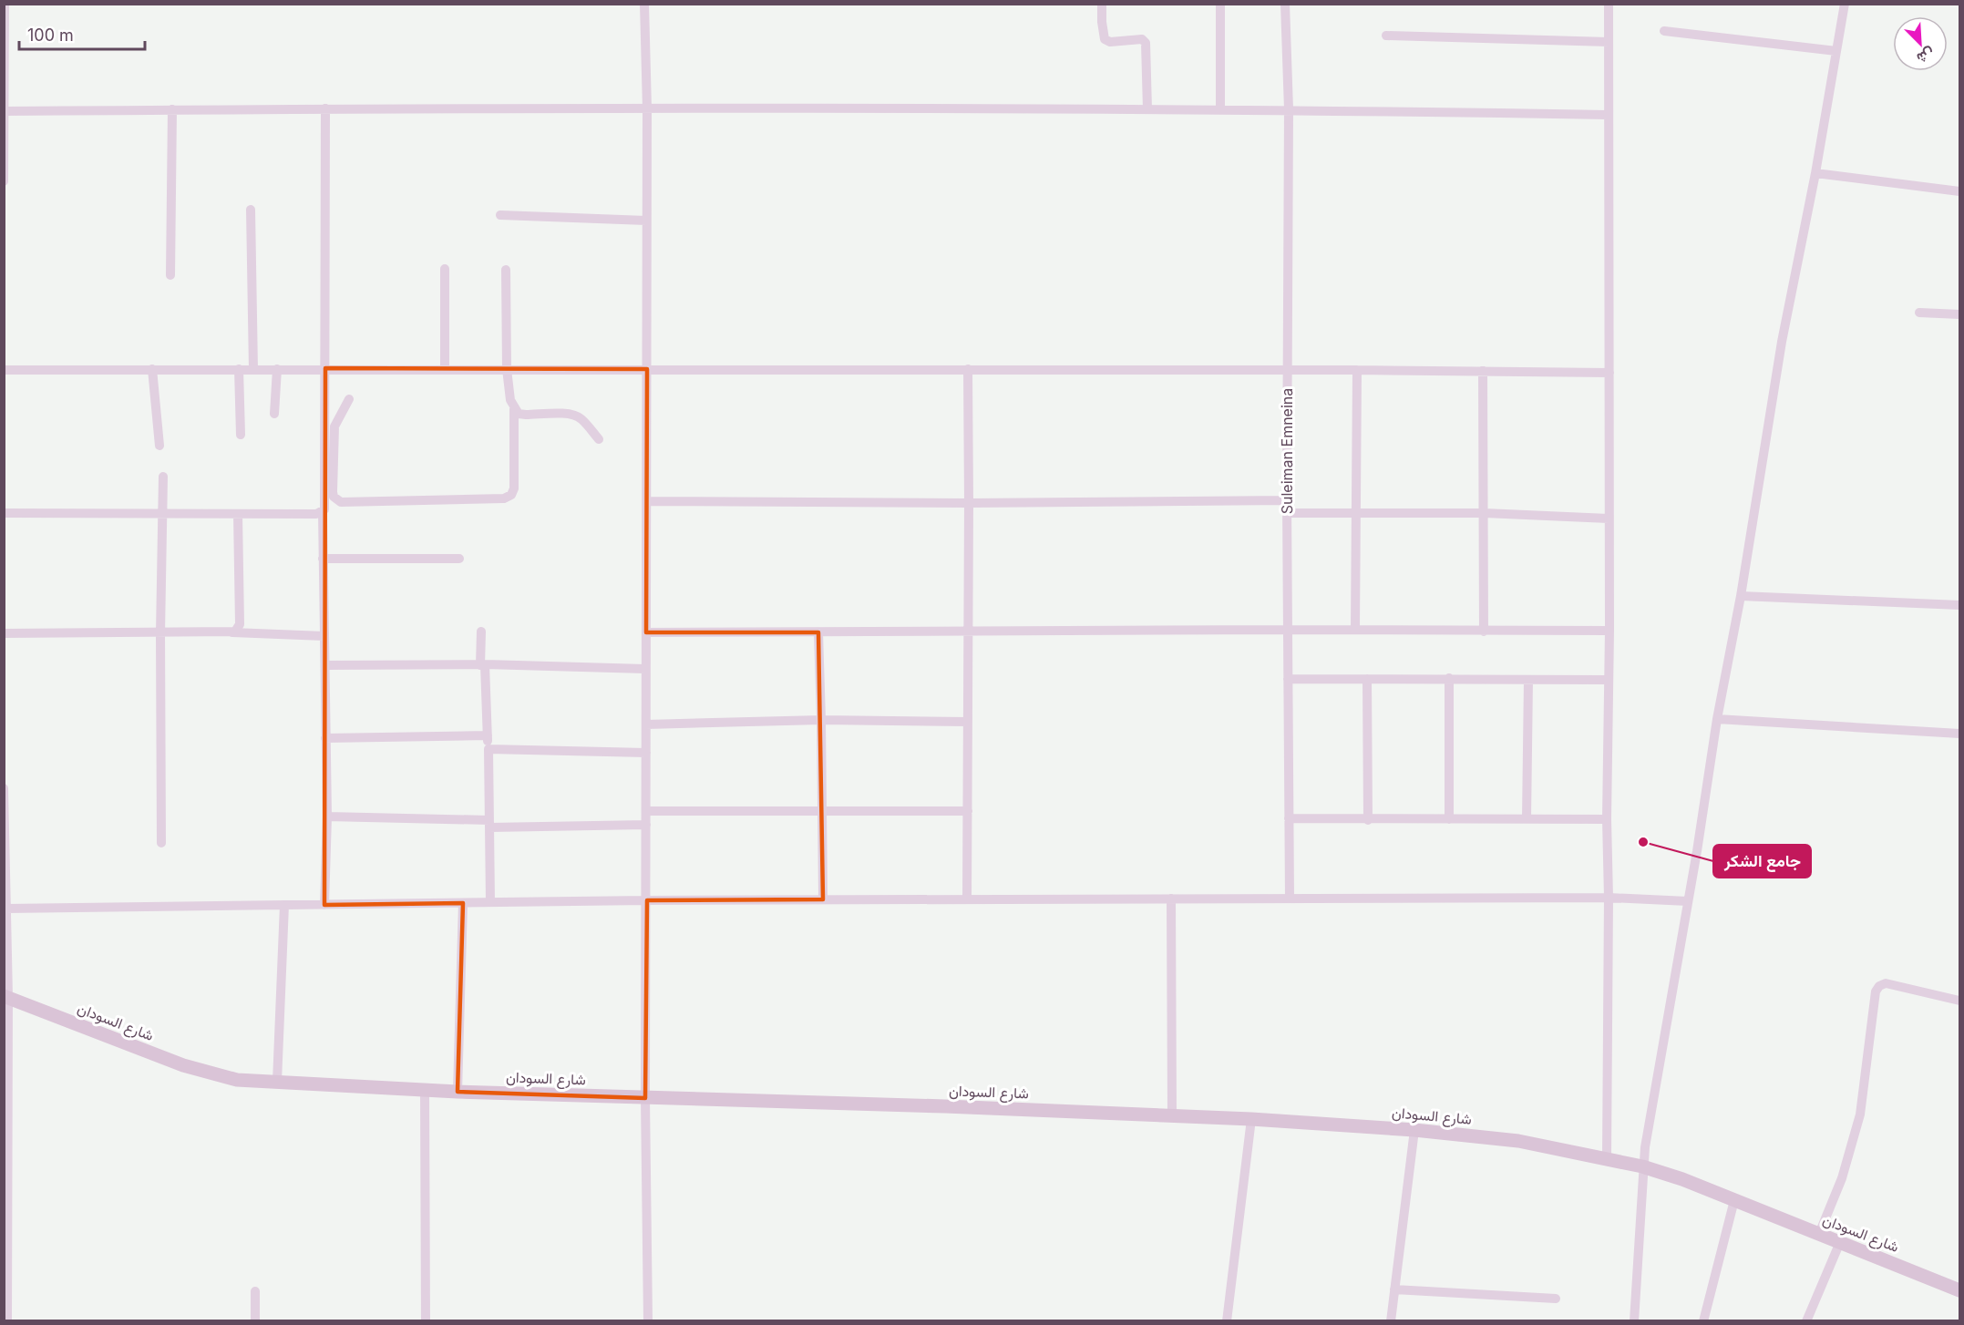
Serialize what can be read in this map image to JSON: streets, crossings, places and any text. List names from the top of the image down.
{
  "streets": {
    "main road": ["شارع السودان"],
    "street": ["Suleiman Emneina"]
  },
  "places": ["جامع الشكر"],
  "scale_bar": "100 m",
  "north": "bottom right"
}
